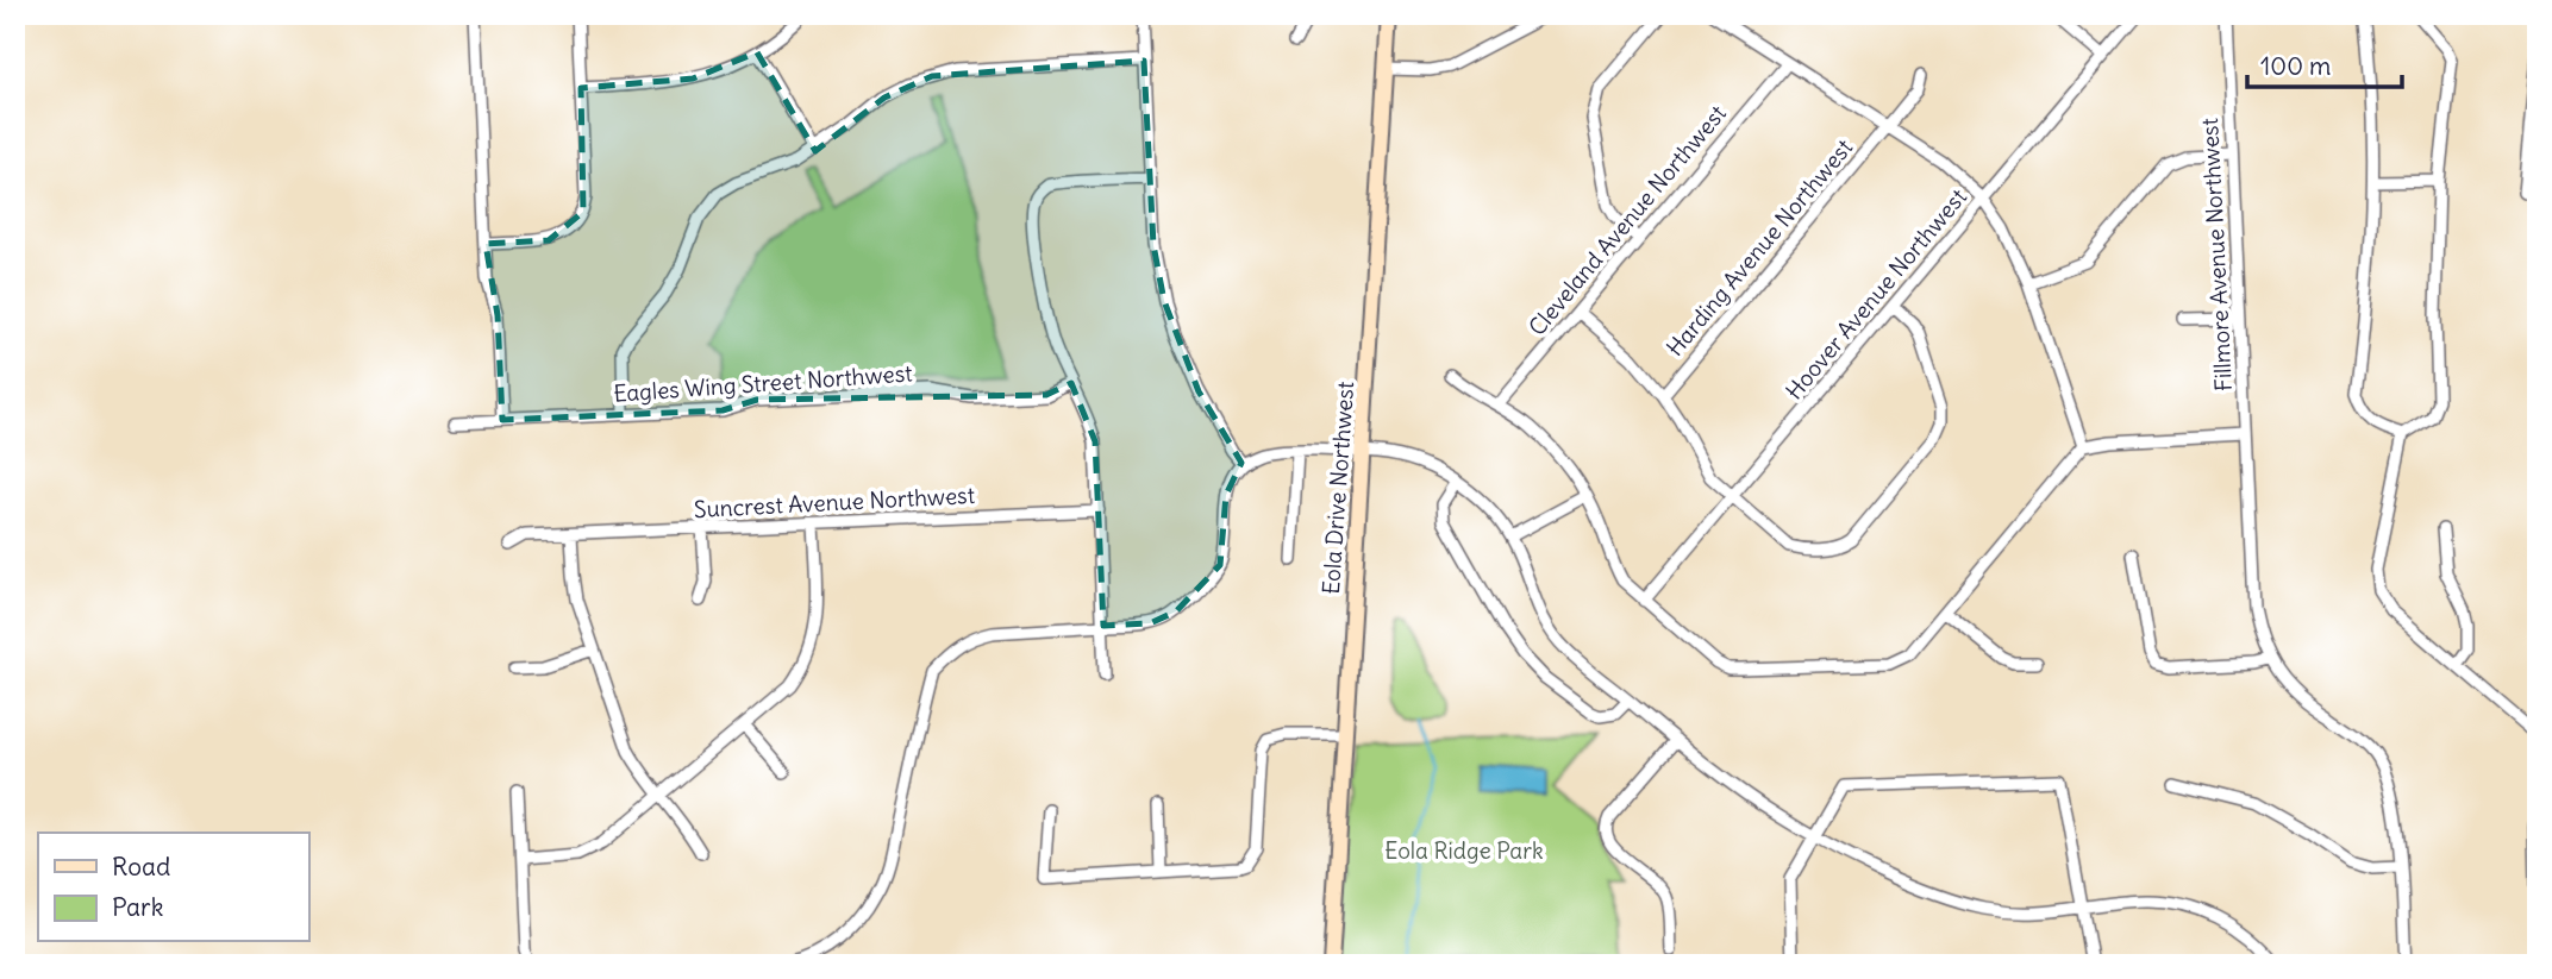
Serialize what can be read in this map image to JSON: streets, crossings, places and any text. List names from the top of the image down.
{
  "streets": {
    "main road": ["Eola Drive Northwest"],
    "street": [
      "Cleveland Avenue Northwest",
      "Harding Avenue Northwest",
      "Fillmore Avenue Northwest",
      "Hoover Avenue Northwest",
      "Eagles Wing Street Northwest",
      "Suncrest Avenue Northwest"
    ]
  },
  "parks": ["Eola Ridge Park"],
  "legend": ["Road", "Park"],
  "scale_bar": "100 m"
}
